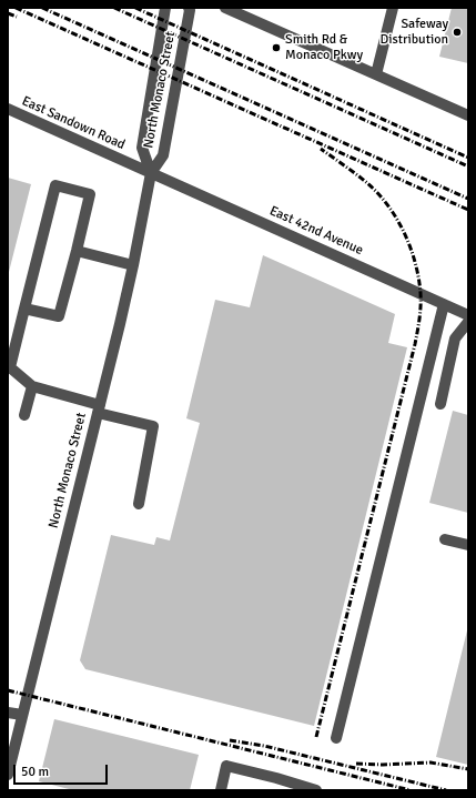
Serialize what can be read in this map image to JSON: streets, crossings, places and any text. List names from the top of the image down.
{
  "streets": {
    "street": ["North Monaco Street", "East Sandown Road", "East 42nd Avenue"]
  },
  "crossings": [
    ["North Monaco Street", "East Sandown Road"],
    ["North Monaco Street", "East 42nd Avenue"],
    ["East Sandown Road", "East 42nd Avenue"]
  ],
  "places": ["Safeway Distribution", "Smith Rd & Monaco Pkwy"],
  "scale_bar": "50 m"
}
